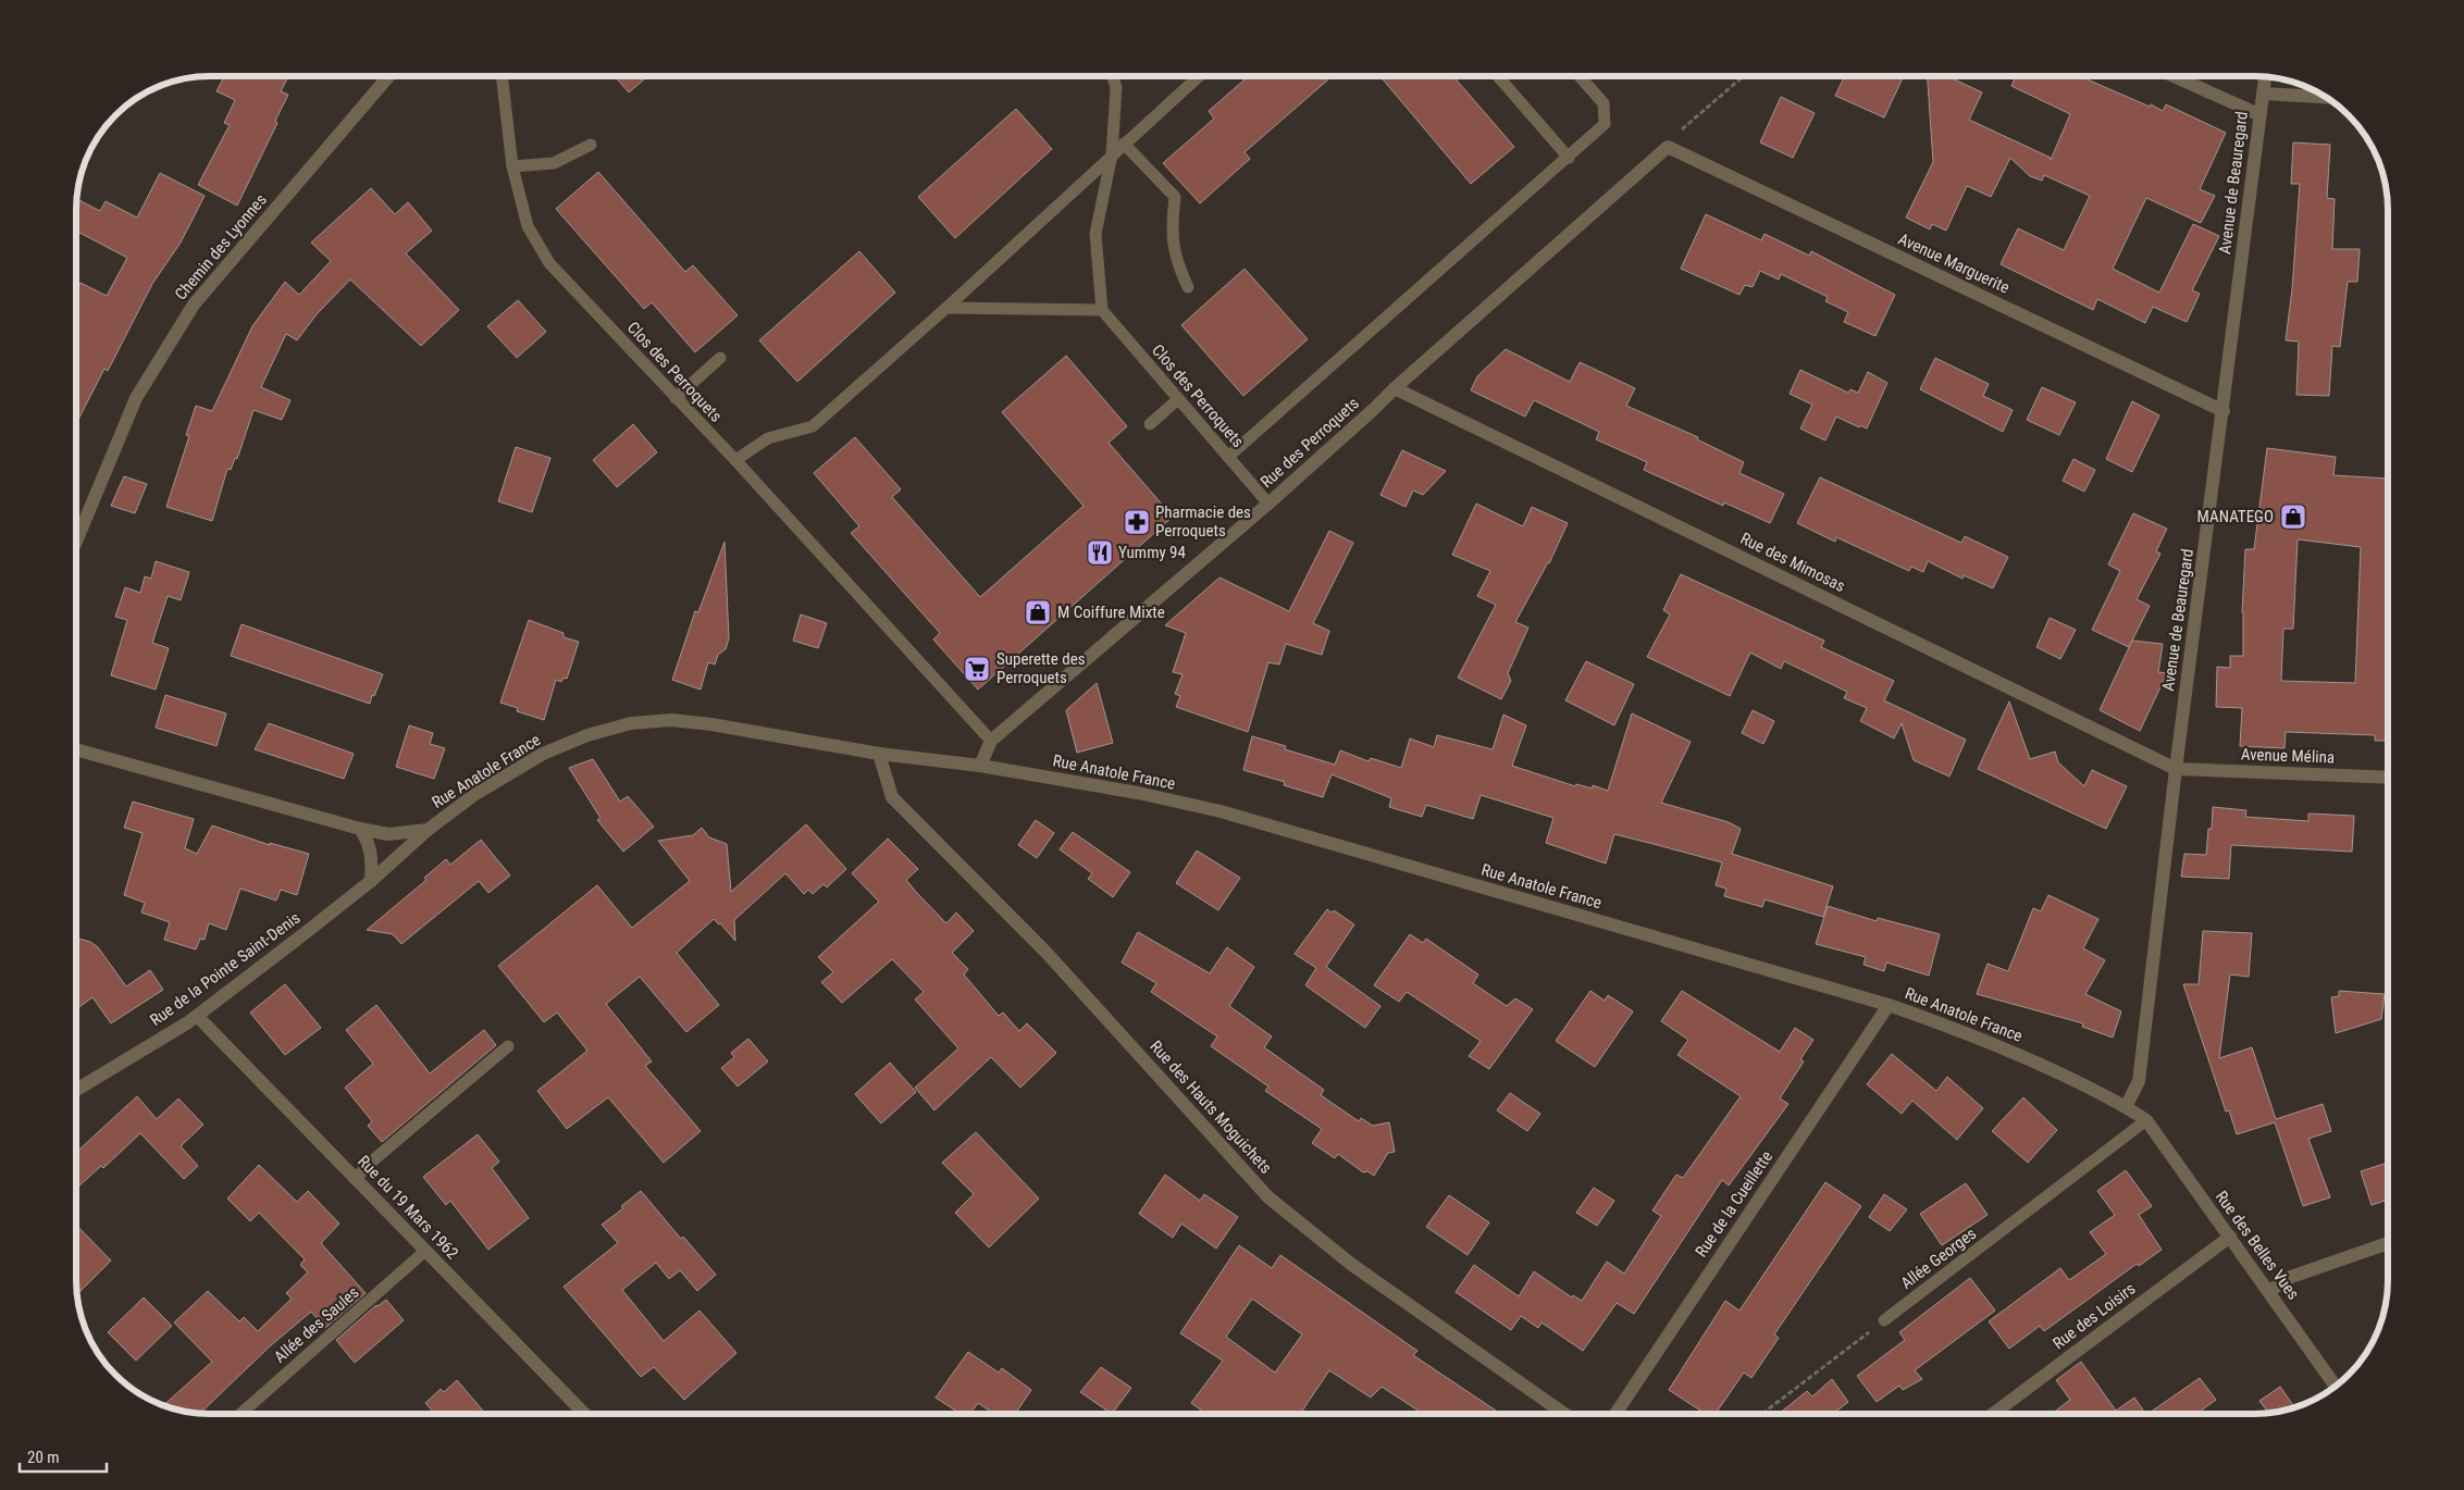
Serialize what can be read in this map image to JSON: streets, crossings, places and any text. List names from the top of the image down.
{
  "streets": {
    "street": [
      "Avenue de Beauregard",
      "Chemin des Lyonnes",
      "Avenue Marguerite",
      "Rue des Perroquets",
      "Rue des Mimosas",
      "Avenue Mélina",
      "Rue Anatole France",
      "Rue de la Pointe Saint-Denis",
      "Rue des Hauts Moguichets",
      "Rue de la Cueillette",
      "Rue du 19 Mars 1962",
      "Rue des Belles Vues",
      "Rue des Loisirs"
    ],
    "lane": ["Clos des Perroquets", "Allée Georges", "Allée des Saules"]
  },
  "crossings": [
    ["Avenue de Beauregard", "Avenue Marguerite"],
    ["Avenue de Beauregard", "Rue des Mimosas"],
    ["Avenue de Beauregard", "Avenue Mélina"],
    ["Avenue de Beauregard", "Rue Anatole France"],
    ["Avenue Marguerite", "Rue des Perroquets"],
    ["Clos des Perroquets", "Rue des Perroquets"],
    ["Rue des Perroquets", "Rue des Mimosas"],
    ["Rue des Perroquets", "Rue Anatole France"],
    ["Rue des Mimosas", "Avenue Mélina"],
    ["Rue Anatole France", "Rue de la Pointe Saint-Denis"],
    ["Rue Anatole France", "Rue des Hauts Moguichets"],
    ["Rue Anatole France", "Rue de la Cueillette"],
    ["Rue Anatole France", "Rue des Belles Vues"],
    ["Rue Anatole France", "Allée Georges"],
    ["Rue de la Pointe Saint-Denis", "Rue du 19 Mars 1962"],
    ["Rue du 19 Mars 1962", "Allée des Saules"],
    ["Rue des Belles Vues", "Allée Georges"],
    ["Rue des Belles Vues", "Rue des Loisirs"]
  ],
  "places": {
    "shop": ["MANATEGO", "M Coiffure Mixte"],
    "pharmacy": ["Pharmacie des Perroquets"],
    "restaurant": ["Yummy 94"],
    "supermarket": ["Superette des Perroquets"]
  },
  "scale_bar": "20 m"
}
